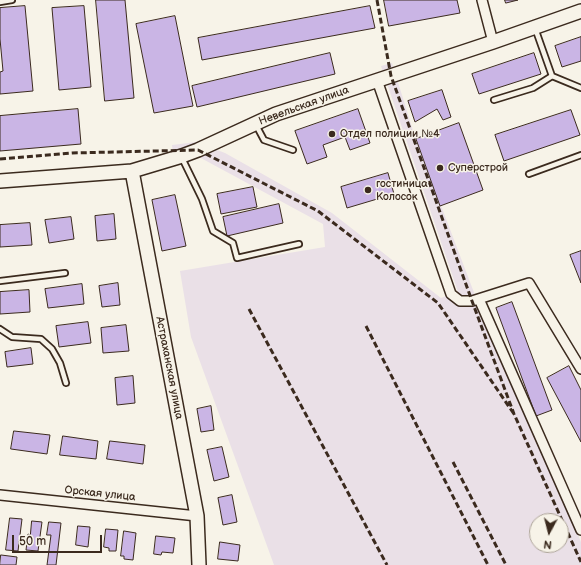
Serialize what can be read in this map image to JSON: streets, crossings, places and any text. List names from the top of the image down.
{
  "streets": {
    "street": ["Невельская улица", "Астраханская улица", "Орская улица"]
  },
  "crossings": [
    ["Невельская улица", "Астраханская улица"],
    ["Астраханская улица", "Орская улица"]
  ],
  "places": ["Отдел полиции №4", "Суперстрой", "гостиница Колосок"],
  "scale_bar": "50 m",
  "north": "bottom"
}
